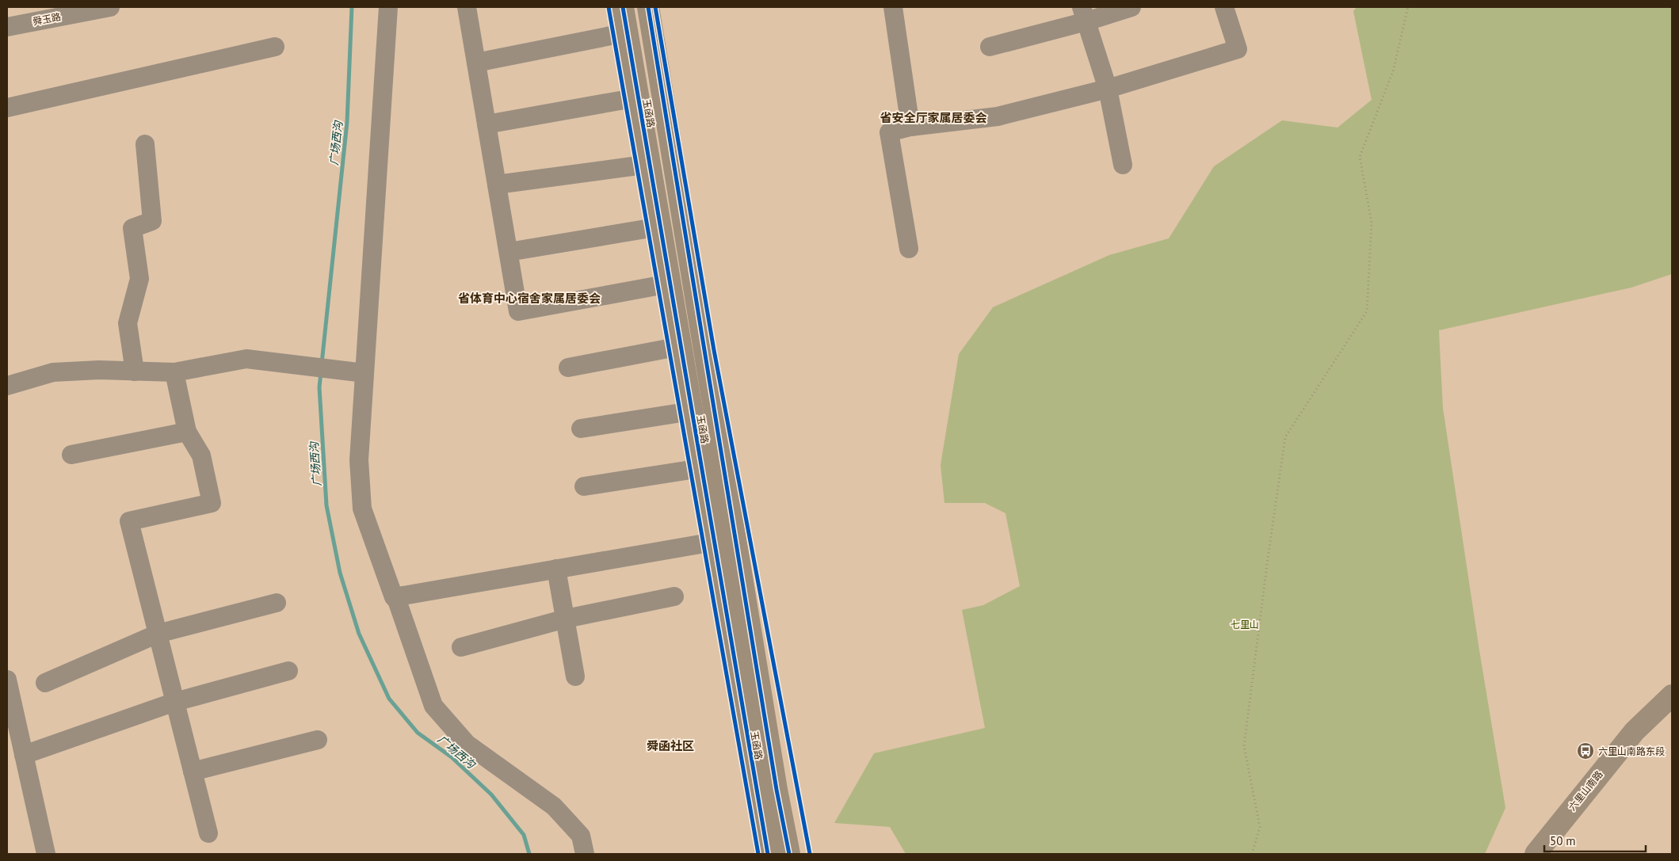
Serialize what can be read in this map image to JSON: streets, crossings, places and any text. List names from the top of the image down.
{
  "streets": {
    "main road": ["玉函路", "六里山南路"],
    "street": ["舜玉路"]
  },
  "districts": ["省安全厅家属居委会", "省体育中心宿舍家属居委会", "舜函社区"],
  "water": ["广场西沟"],
  "parks": ["七里山"],
  "places": {
    "bus stop": ["六里山南路东段"]
  },
  "scale_bar": "50 m"
}
